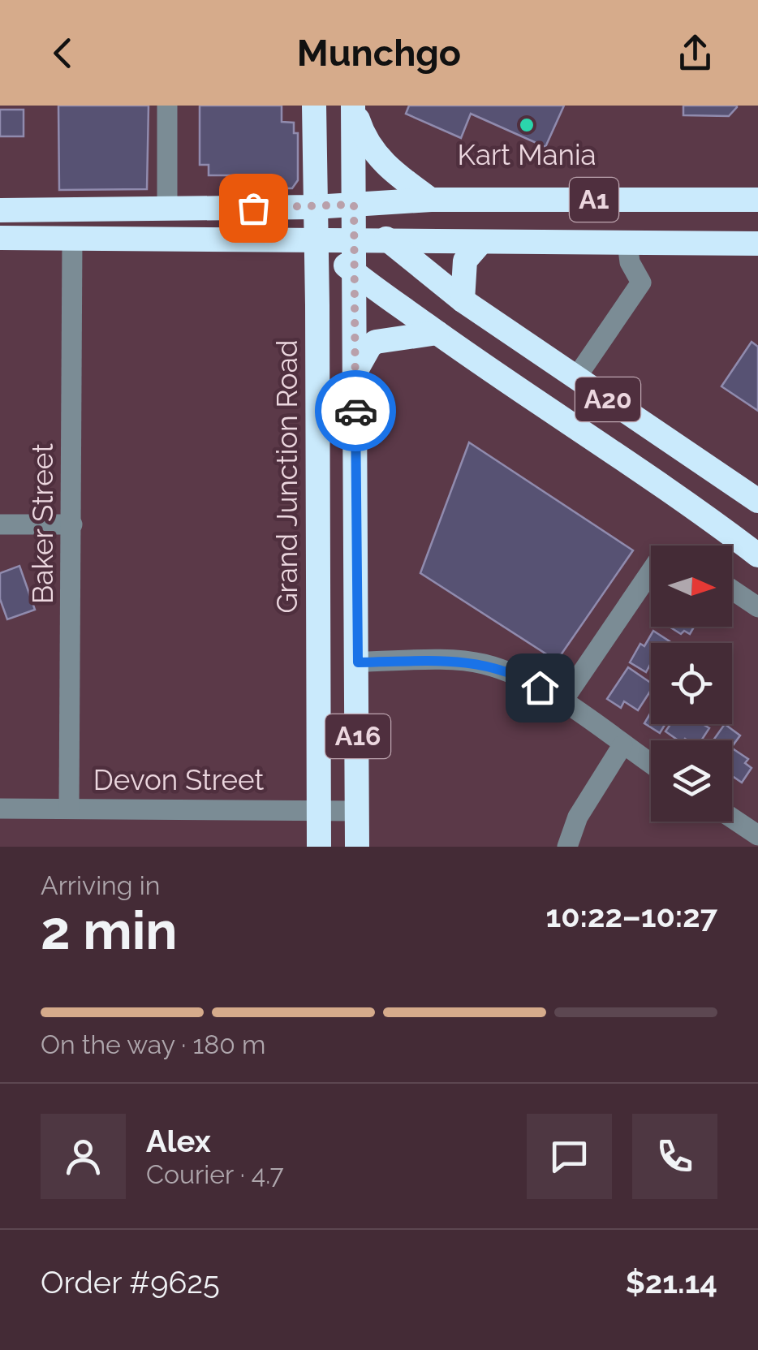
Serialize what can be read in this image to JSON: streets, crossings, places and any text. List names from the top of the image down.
{
  "streets": {
    "highway": [
      "A1",
      "A20",
      "Grand Junction Road",
      "A16"
    ],
    "street": ["Baker Street", "Devon Street"]
  },
  "crossings": [
    ["A1", "A20"],
    ["A1", "Grand Junction Road"],
    ["A1", "Baker Street"],
    ["A1", "A16"],
    ["A20", "Grand Junction Road"],
    ["A20", "A16"],
    ["Grand Junction Road", "Devon Street"],
    ["Baker Street", "Devon Street"],
    ["A16", "Devon Street"]
  ],
  "places": ["Kart Mania"],
  "north": "right",
  "page": {
    "header": "Munchgo",
    "heading": ["2 min", "Arriving in", "10:22–10:27"],
    "panel": [
      "Alex",
      "Courier · 4.7",
      "Order #9625",
      "$21.14"
    ],
    "bar": "On the way · 180 m"
  }
}
